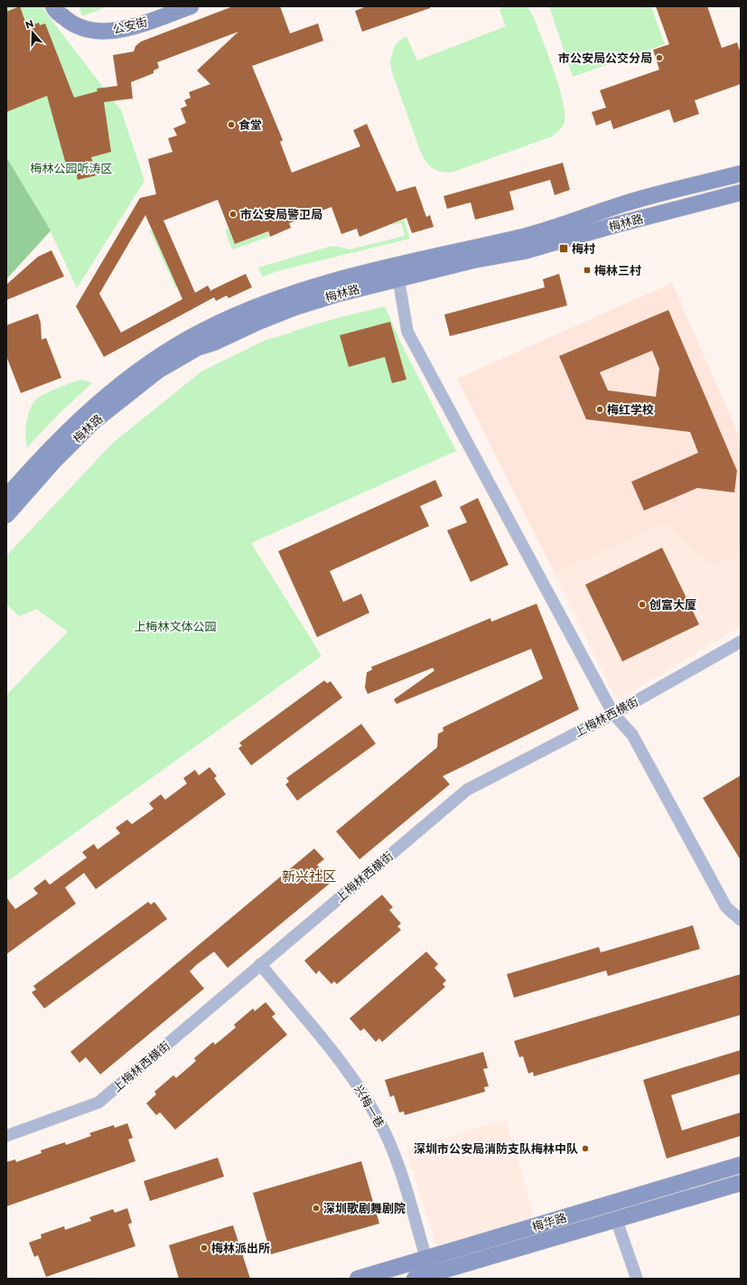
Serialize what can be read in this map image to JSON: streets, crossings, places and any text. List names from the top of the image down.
{
  "streets": {
    "main road": ["公安街", "梅林路", "梅华路"],
    "street": ["上梅林西横街", "兴梅一巷"]
  },
  "crossings": [
    ["上梅林西横街", "兴梅一巷"],
    ["兴梅一巷", "梅华路"]
  ],
  "districts": ["新兴社区"],
  "parks": ["梅林公园听涛区", "上梅林文体公园"],
  "places": {
    "other": [
      "市公安局公交分局",
      "食堂",
      "市公安局警卫局",
      "梅红学校",
      "创富大厦",
      "深圳市公安局消防支队梅林中队",
      "深圳歌剧舞剧院",
      "梅林派出所"
    ],
    "transit": ["梅村", "梅林三村"]
  },
  "north": "top"
}
